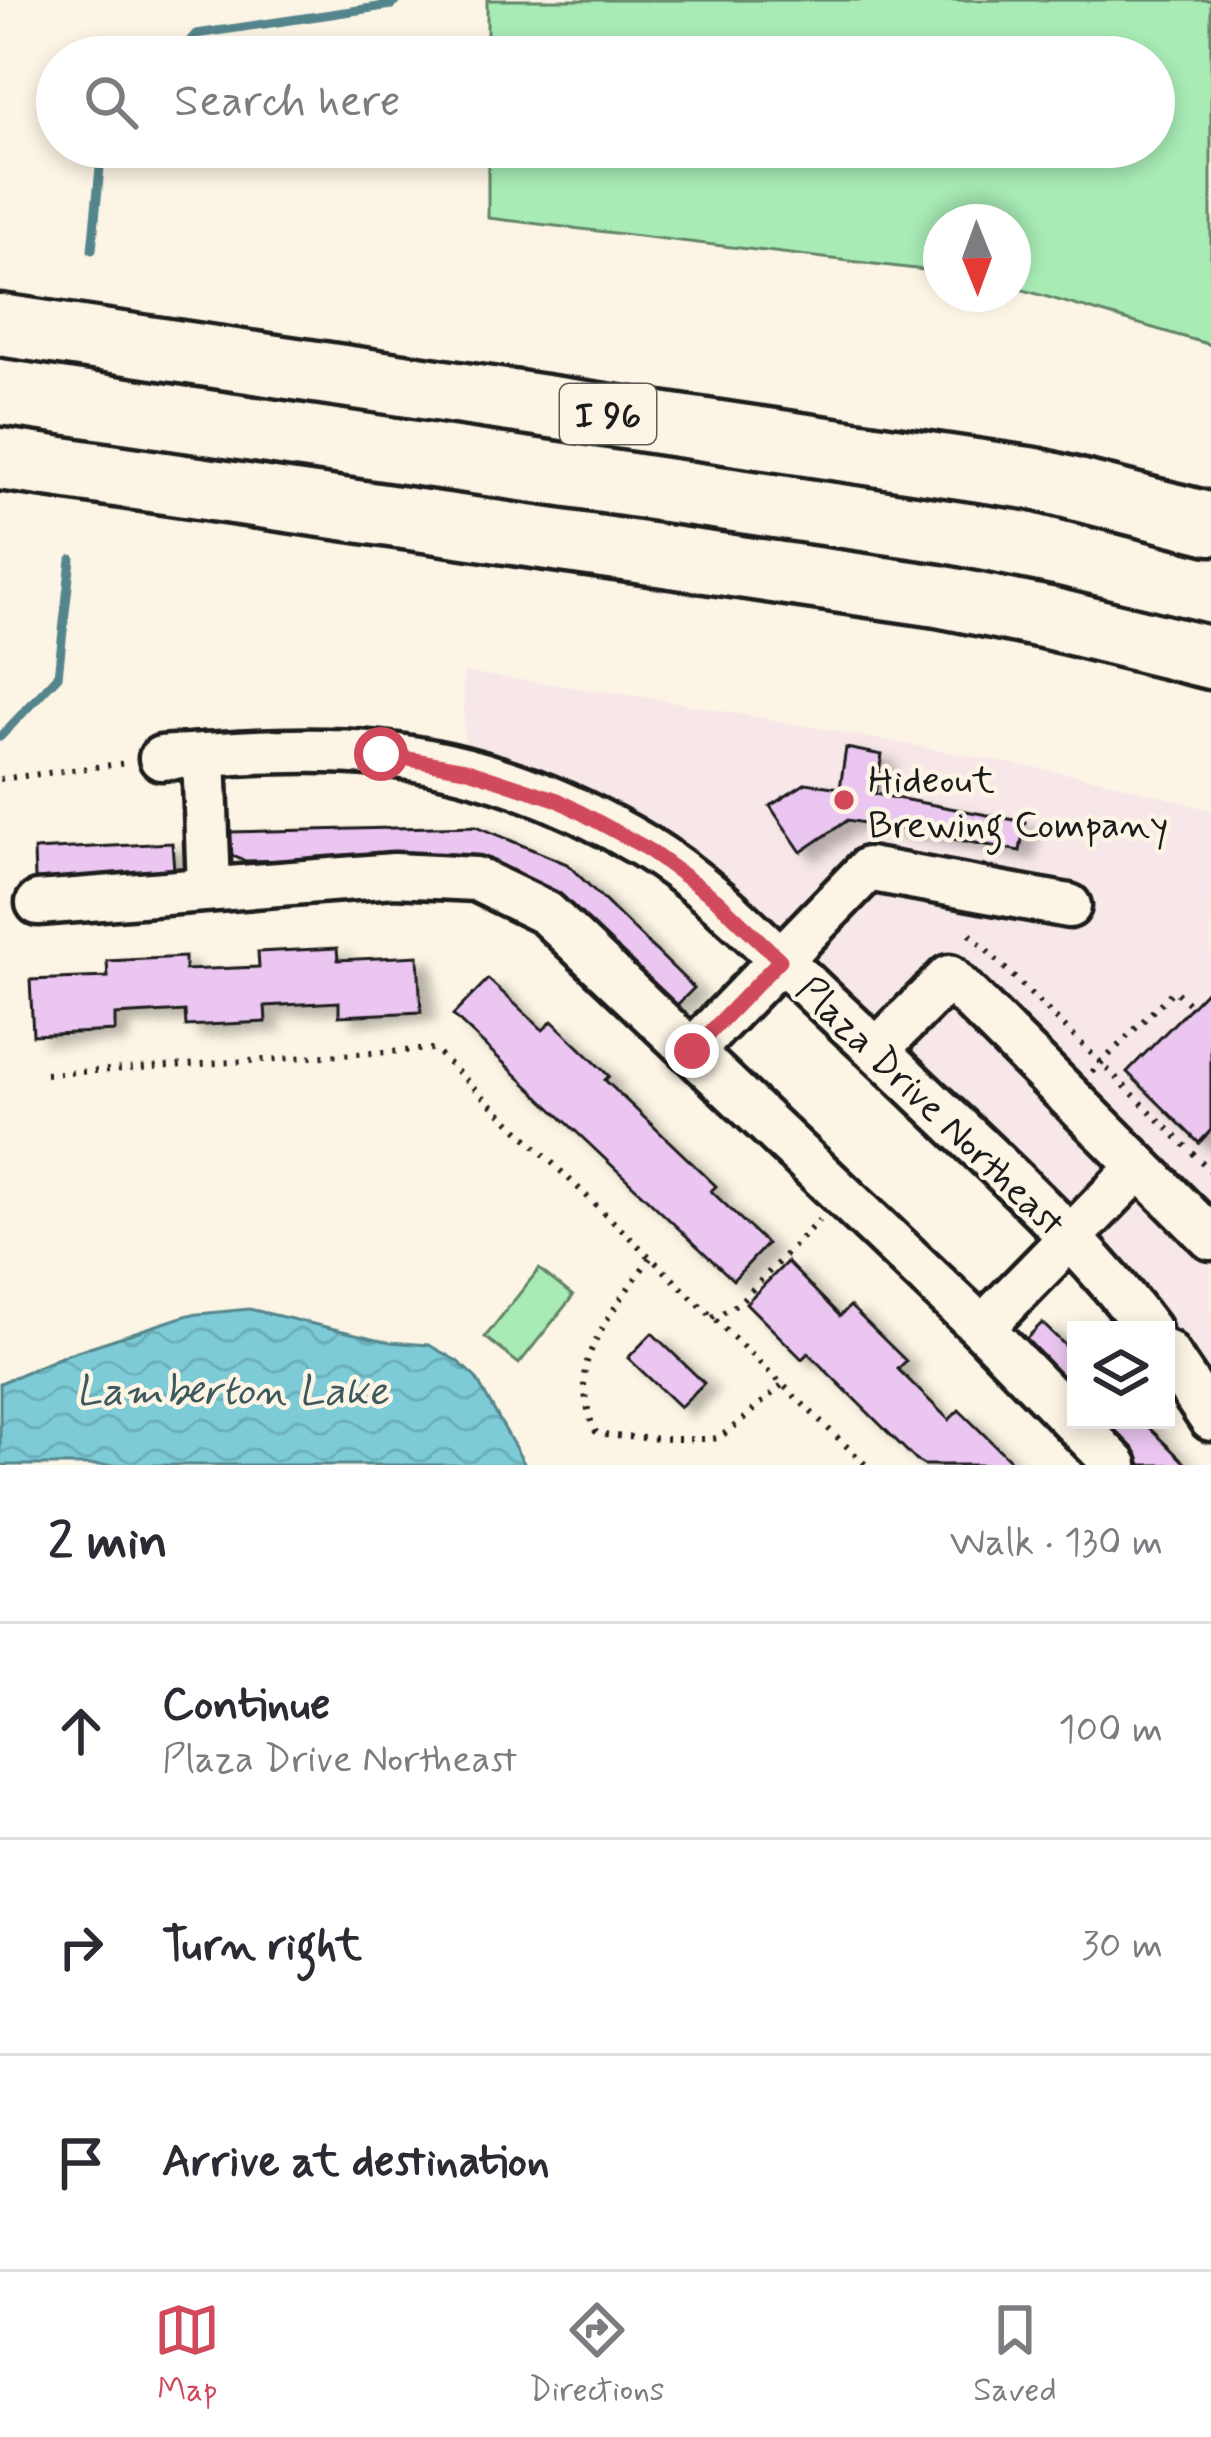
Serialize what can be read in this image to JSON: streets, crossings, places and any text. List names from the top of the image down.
{
  "streets": {
    "highway": ["I 96"],
    "street": ["Plaza Drive Northeast"]
  },
  "water": ["Lamberton Lake"],
  "places": ["Hideout Brewing Company"],
  "north": "bottom",
  "page": {
    "search": "Search here",
    "heading": ["2 min", "Walk · 130 m"],
    "list": [
      ["Continue", "Plaza Drive Northeast", "100 m"],
      ["Turn right", "30 m"],
      "Arrive at destination"
    ],
    "nav": ["Map", "Directions", "Saved"]
  }
}
